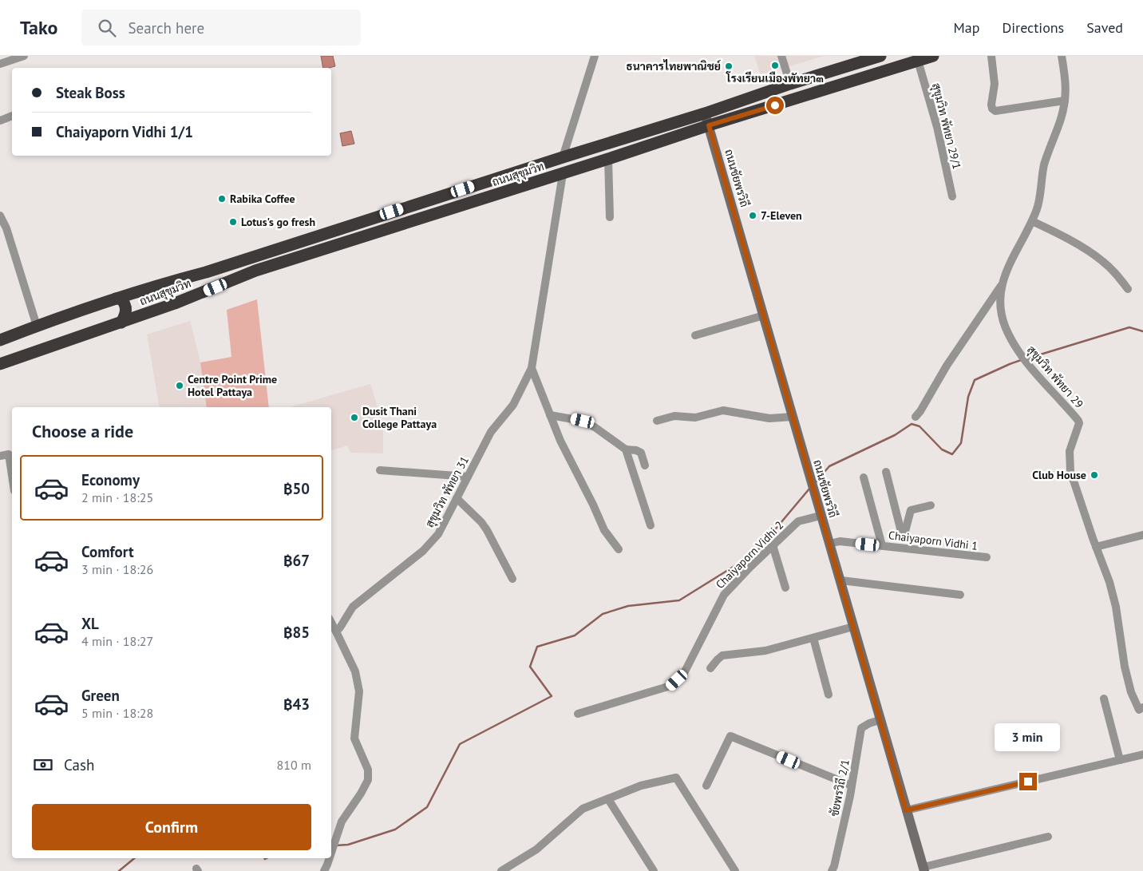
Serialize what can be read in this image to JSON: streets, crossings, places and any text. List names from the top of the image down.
{
  "streets": {
    "highway": ["ถนนสุขุมวิท"],
    "main road": ["ถนนชัยพรวิถี"],
    "street": [
      "สุขุมวิท พัทยา 29/1",
      "สุขุมวิท พัทยา 29",
      "สุขุมวิท พัทยา 31",
      "Chaiyaporn Vidhi 1",
      "Chaiyaporn Vidhi 2",
      "ชัยพรวิถี 2/1"
    ]
  },
  "crossings": [
    ["สุขุมวิท พัทยา 29/1", "ถนนสุขุมวิท"],
    ["ถนนสุขุมวิท", "ถนนชัยพรวิถี"],
    ["ถนนสุขุมวิท", "สุขุมวิท พัทยา 31"],
    ["ถนนชัยพรวิถี", "Chaiyaporn Vidhi 1"],
    ["ถนนชัยพรวิถี", "Chaiyaporn Vidhi 2"],
    ["ถนนชัยพรวิถี", "ชัยพรวิถี 2/1"]
  ],
  "places": [
    "โรงเรียนเมืองพัทยา๓",
    "ธนาคารไทยพาณิชย์",
    "Rabika Coffee",
    "7-Eleven",
    "Lotus's go fresh",
    "Centre Point Prime Hotel Pattaya",
    "Dusit Thani College Pattaya",
    "Club House"
  ],
  "page": {
    "header": "Tako",
    "search": "Search here",
    "nav": ["Map", "Directions", "Saved"],
    "banner": ["Steak Boss", "Chaiyaporn Vidhi 1/1"],
    "heading": "Choose a ride",
    "list": [
      {
        "name": "Economy",
        "note": "2 min · 18:25",
        "value": "฿50"
      },
      {
        "name": "Comfort",
        "note": "3 min · 18:26",
        "value": "฿67"
      },
      {
        "name": "XL",
        "note": "4 min · 18:27",
        "value": "฿85"
      },
      {
        "name": "Green",
        "note": "5 min · 18:28",
        "value": "฿43"
      }
    ],
    "bubble": "3 min",
    "pay": ["Cash", "810 m"],
    "buttons": "Confirm"
  }
}
